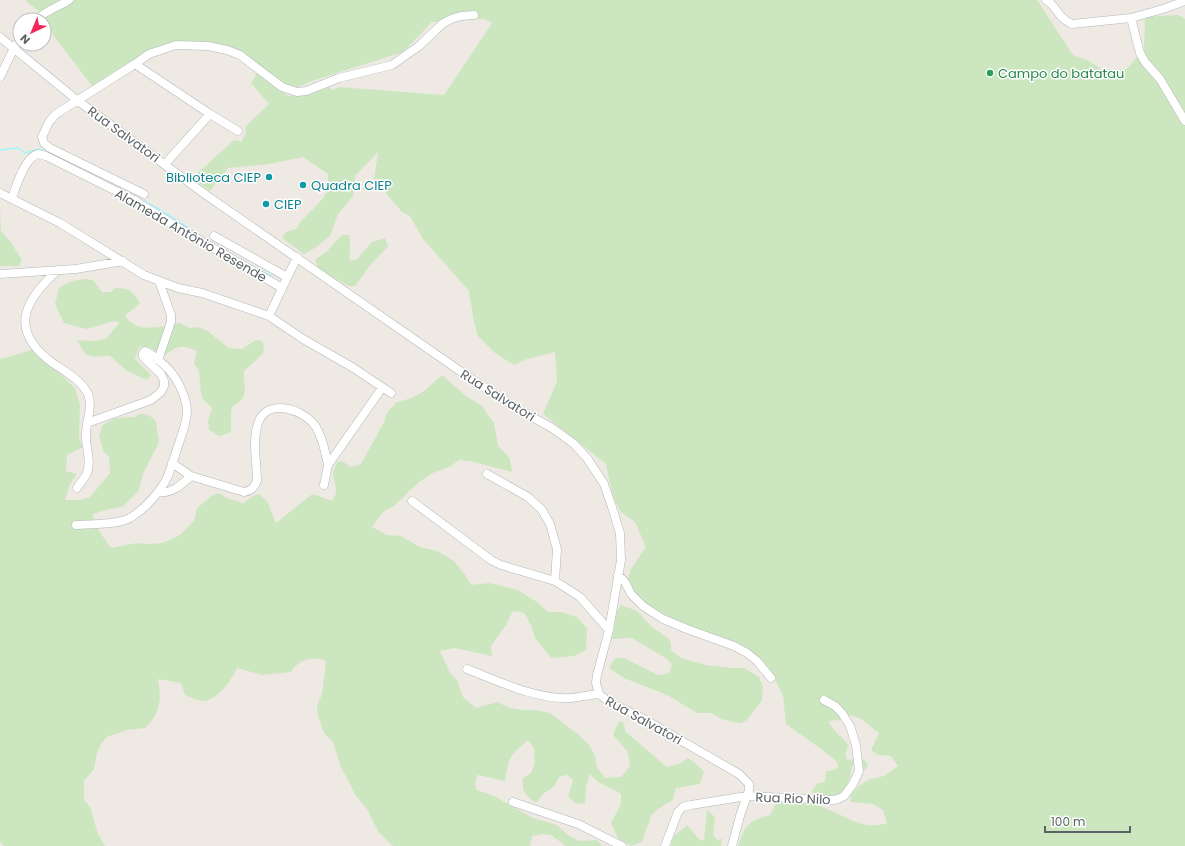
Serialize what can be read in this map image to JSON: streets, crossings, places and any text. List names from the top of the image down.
{
  "streets": {
    "street": ["Rua Salvatori", "Alameda Antônio Resende", "Rua Rio Nilo"]
  },
  "crossings": [
    ["Rua Salvatori", "Alameda Antônio Resende"],
    ["Rua Salvatori", "Rua Rio Nilo"]
  ],
  "places": [
    "Campo do batatau",
    "Biblioteca CIEP",
    "Quadra CIEP",
    "CIEP"
  ],
  "scale_bar": "100 m",
  "north": "bottom left"
}
